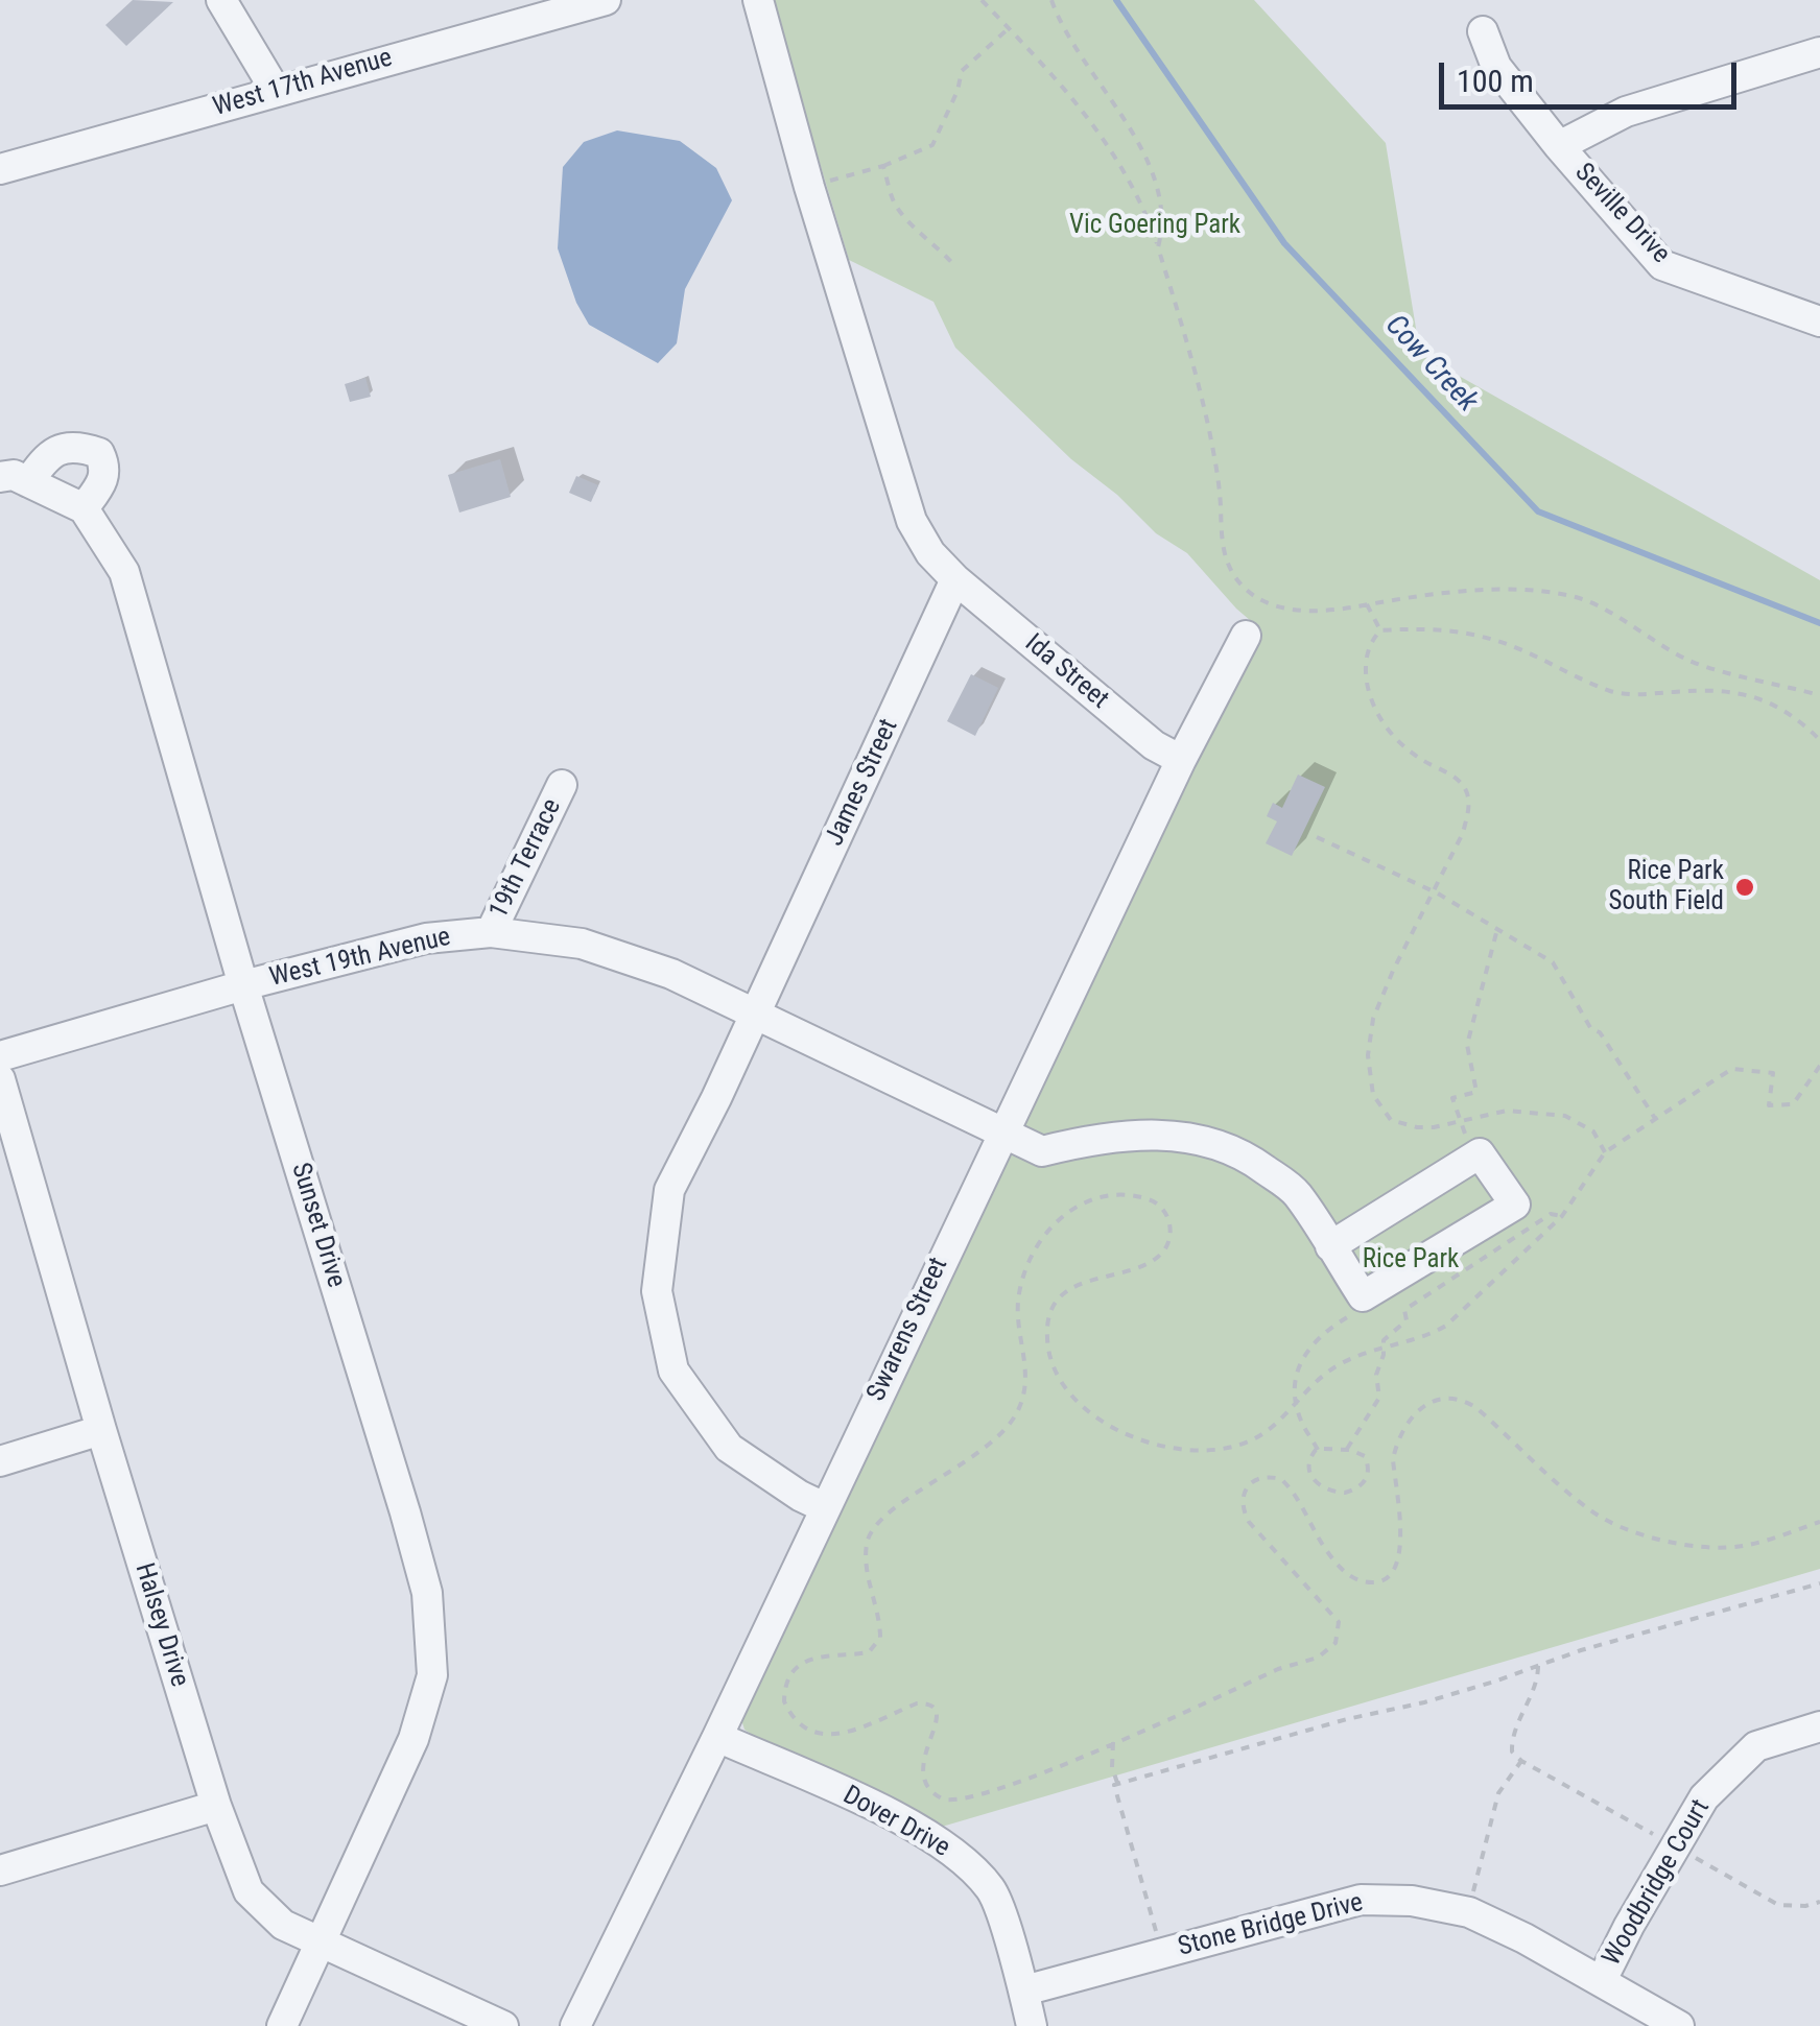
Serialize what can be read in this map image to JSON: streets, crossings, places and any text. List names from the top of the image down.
{
  "streets": {
    "street": [
      "West 17th Avenue",
      "Seville Drive",
      "Ida Street",
      "James Street",
      "19th Terrace",
      "West 19th Avenue",
      "Sunset Drive",
      "Swarens Street",
      "Halsey Drive",
      "Dover Drive",
      "Woodbridge Court",
      "Stone Bridge Drive"
    ]
  },
  "crossings": [
    ["Ida Street", "James Street"],
    ["Ida Street", "Swarens Street"],
    ["James Street", "West 19th Avenue"],
    ["James Street", "Swarens Street"],
    ["19th Terrace", "West 19th Avenue"],
    ["West 19th Avenue", "Sunset Drive"],
    ["West 19th Avenue", "Swarens Street"],
    ["Sunset Drive", "Halsey Drive"],
    ["Swarens Street", "Dover Drive"],
    ["Dover Drive", "Stone Bridge Drive"],
    ["Woodbridge Court", "Stone Bridge Drive"]
  ],
  "water": ["Cow Creek"],
  "parks": ["Vic Goering Park", "Rice Park"],
  "places": ["Rice Park South Field"],
  "scale_bar": "100 m"
}
